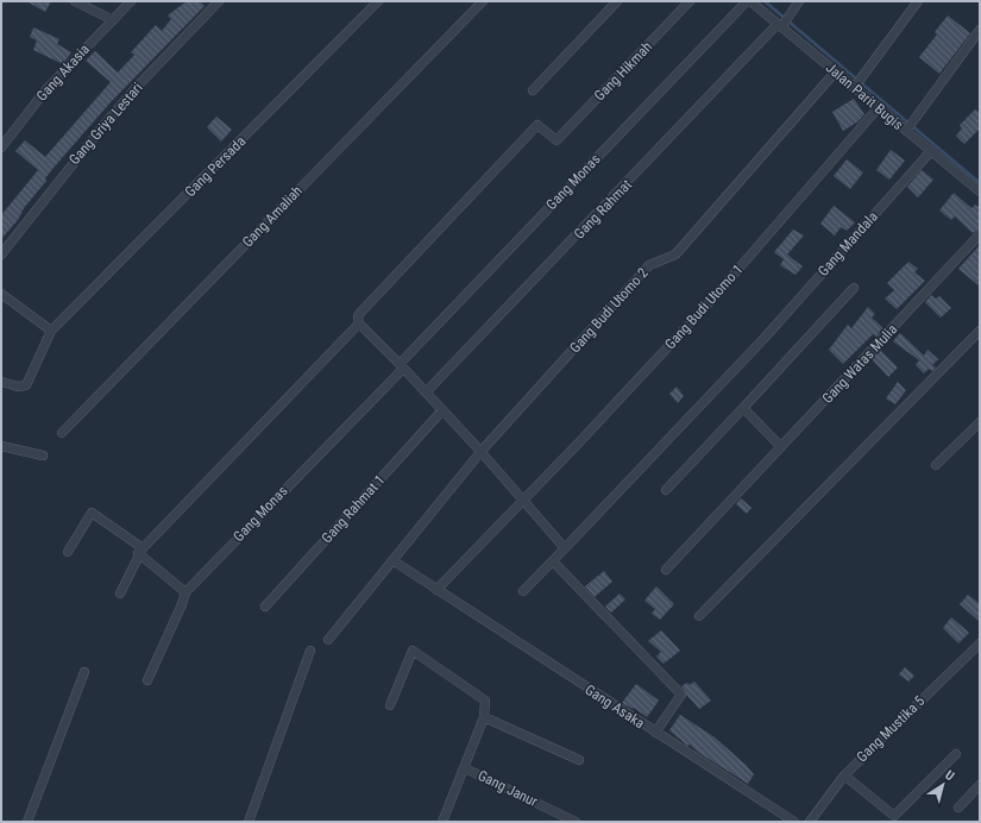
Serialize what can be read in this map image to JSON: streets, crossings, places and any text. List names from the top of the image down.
{
  "streets": {
    "street": [
      "Gang Hikmah",
      "Gang Akasia",
      "Jalan Parit Bugis",
      "Gang Griya Lestari",
      "Gang Persada",
      "Gang Monas",
      "Gang Rahmat",
      "Gang Amaliah",
      "Gang Mandala",
      "Gang Budi Utomo 1",
      "Gang Budi Utomo 2",
      "Gang Watas Mulia",
      "Gang Rahmat 1",
      "Gang Asaka",
      "Gang Mustika 5",
      "Gang Janur"
    ]
  },
  "crossings": [
    ["Jalan Parit Bugis", "Gang Rahmat"],
    ["Jalan Parit Bugis", "Gang Mandala"],
    ["Jalan Parit Bugis", "Gang Budi Utomo 1"],
    ["Jalan Parit Bugis", "Gang Budi Utomo 2"],
    ["Gang Budi Utomo 1", "Gang Asaka"],
    ["Gang Budi Utomo 2", "Gang Asaka"]
  ],
  "north": "top right"
}
